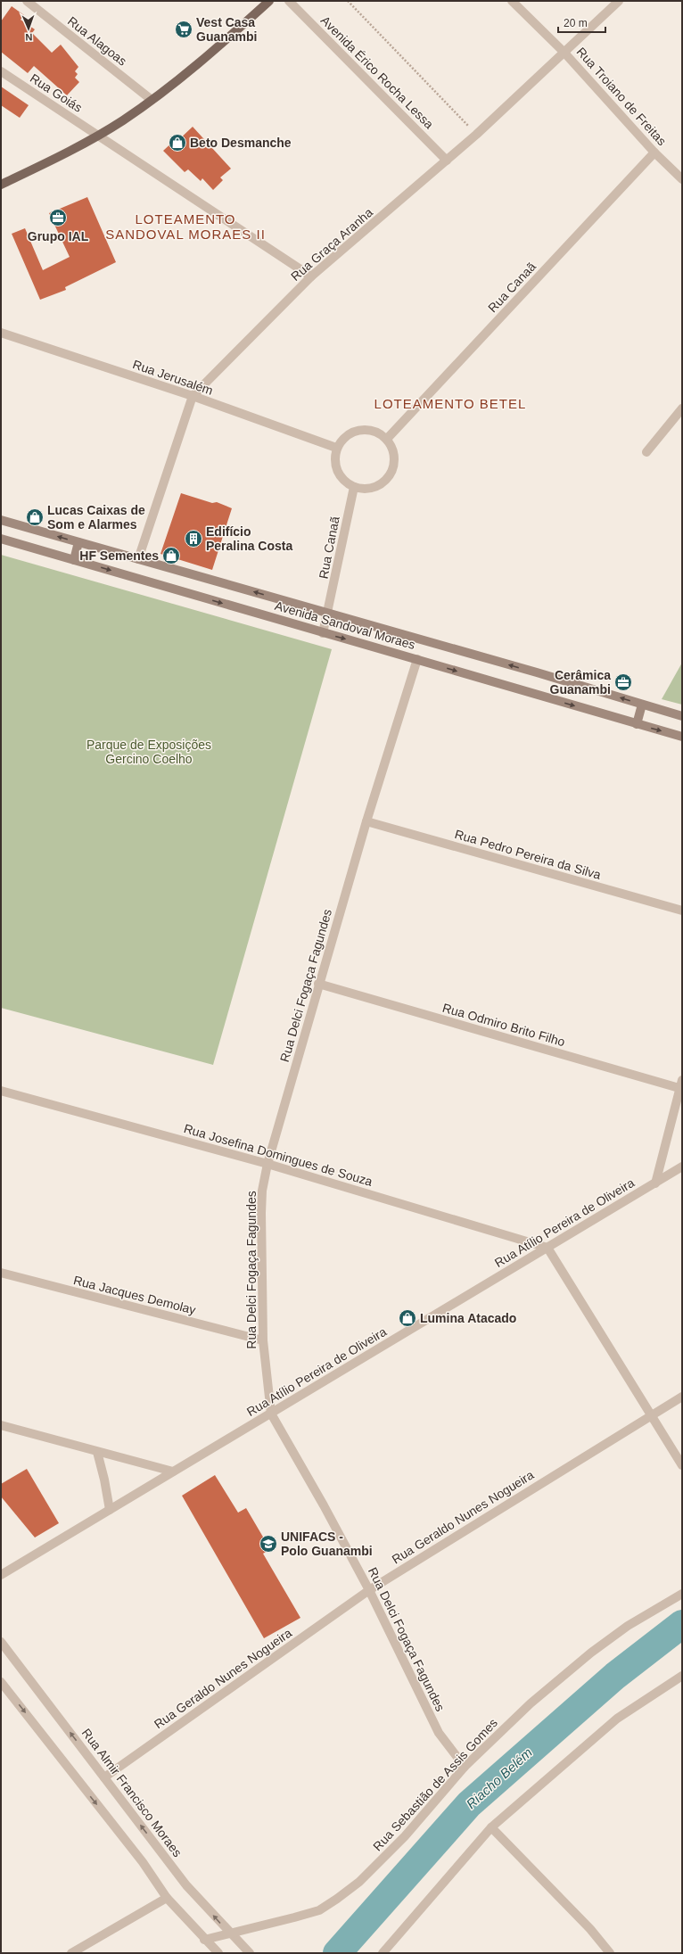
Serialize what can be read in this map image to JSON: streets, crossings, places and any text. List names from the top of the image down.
{
  "streets": {
    "main road": ["Avenida Sandoval Moraes"],
    "street": [
      "Rua Alagoas",
      "Avenida Érico Rocha Lessa",
      "Rua Goiás",
      "Rua Troiano de Freitas",
      "Rua Graça Aranha",
      "Rua Canaã",
      "Rua Jerusalém",
      "Rua Pedro Pereira da Silva",
      "Rua Delci Fogaça Fagundes",
      "Rua Odmiro Brito Filho",
      "Rua Josefina Domingues de Souza",
      "Rua Atílio Pereira de Oliveira",
      "Rua Jacques Demolay",
      "Rua Geraldo Nunes Nogueira",
      "Rua Sebastião de Assis Gomes",
      "Rua Almir Francisco Moraes"
    ]
  },
  "crossings": [
    ["Avenida Érico Rocha Lessa", "Rua Graça Aranha"],
    ["Rua Goiás", "Rua Graça Aranha"],
    ["Rua Troiano de Freitas", "Rua Graça Aranha"],
    ["Rua Troiano de Freitas", "Rua Canaã"],
    ["Rua Graça Aranha", "Rua Jerusalém"],
    ["Rua Graça Aranha", "Avenida Sandoval Moraes"],
    ["Rua Canaã", "Rua Jerusalém"],
    ["Rua Canaã", "Avenida Sandoval Moraes"],
    ["Avenida Sandoval Moraes", "Rua Delci Fogaça Fagundes"],
    ["Rua Pedro Pereira da Silva", "Rua Delci Fogaça Fagundes"],
    ["Rua Delci Fogaça Fagundes", "Rua Odmiro Brito Filho"],
    ["Rua Delci Fogaça Fagundes", "Rua Josefina Domingues de Souza"],
    ["Rua Delci Fogaça Fagundes", "Rua Atílio Pereira de Oliveira"],
    ["Rua Delci Fogaça Fagundes", "Rua Jacques Demolay"],
    ["Rua Delci Fogaça Fagundes", "Rua Geraldo Nunes Nogueira"],
    ["Rua Delci Fogaça Fagundes", "Rua Sebastião de Assis Gomes"],
    ["Rua Josefina Domingues de Souza", "Rua Atílio Pereira de Oliveira"],
    ["Rua Geraldo Nunes Nogueira", "Rua Almir Francisco Moraes"],
    ["Rua Sebastião de Assis Gomes", "Rua Almir Francisco Moraes"]
  ],
  "districts": ["LOTEAMENTO SANDOVAL MORAES II", "LOTEAMENTO BETEL"],
  "water": ["Riacho Belém"],
  "parks": ["Parque de Exposições Gercino Coelho"],
  "places": {
    "supermarket": ["Vest Casa Guanambi"],
    "shop": [
      "Beto Desmanche",
      "Lucas Caixas de Som e Alarmes",
      "HF Sementes",
      "Lumina Atacado"
    ],
    "office": ["Grupo IAL", "Cerâmica Guanambi"],
    "building": ["Edifício Peralina Costa"],
    "school or university": ["UNIFACS - Polo Guanambi"]
  },
  "scale_bar": "20 m",
  "north": "bottom"
}
